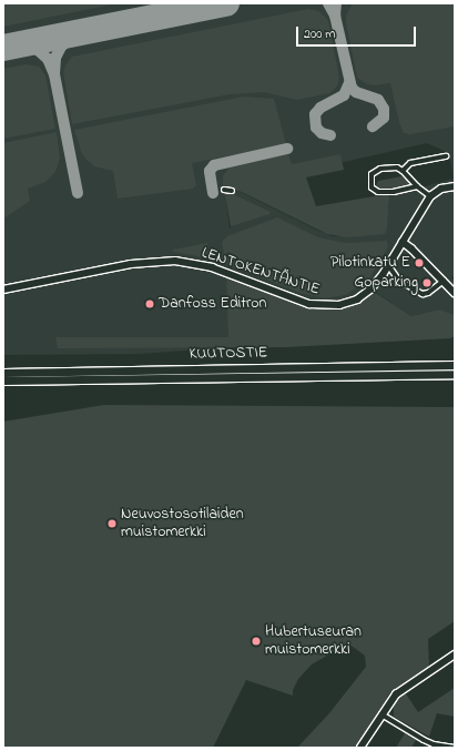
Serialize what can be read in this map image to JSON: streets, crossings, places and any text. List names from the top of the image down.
{
  "streets": {
    "highway": ["KUUTOSTIE"],
    "street": ["LENTOKENTÄNTIE"]
  },
  "places": [
    "Pilotinkatu E",
    "Goparking",
    "Danfoss Editron",
    "Neuvostosotilaiden muistomerkki",
    "Hubertuseuran muistomerkki"
  ],
  "scale_bar": "200 m"
}
